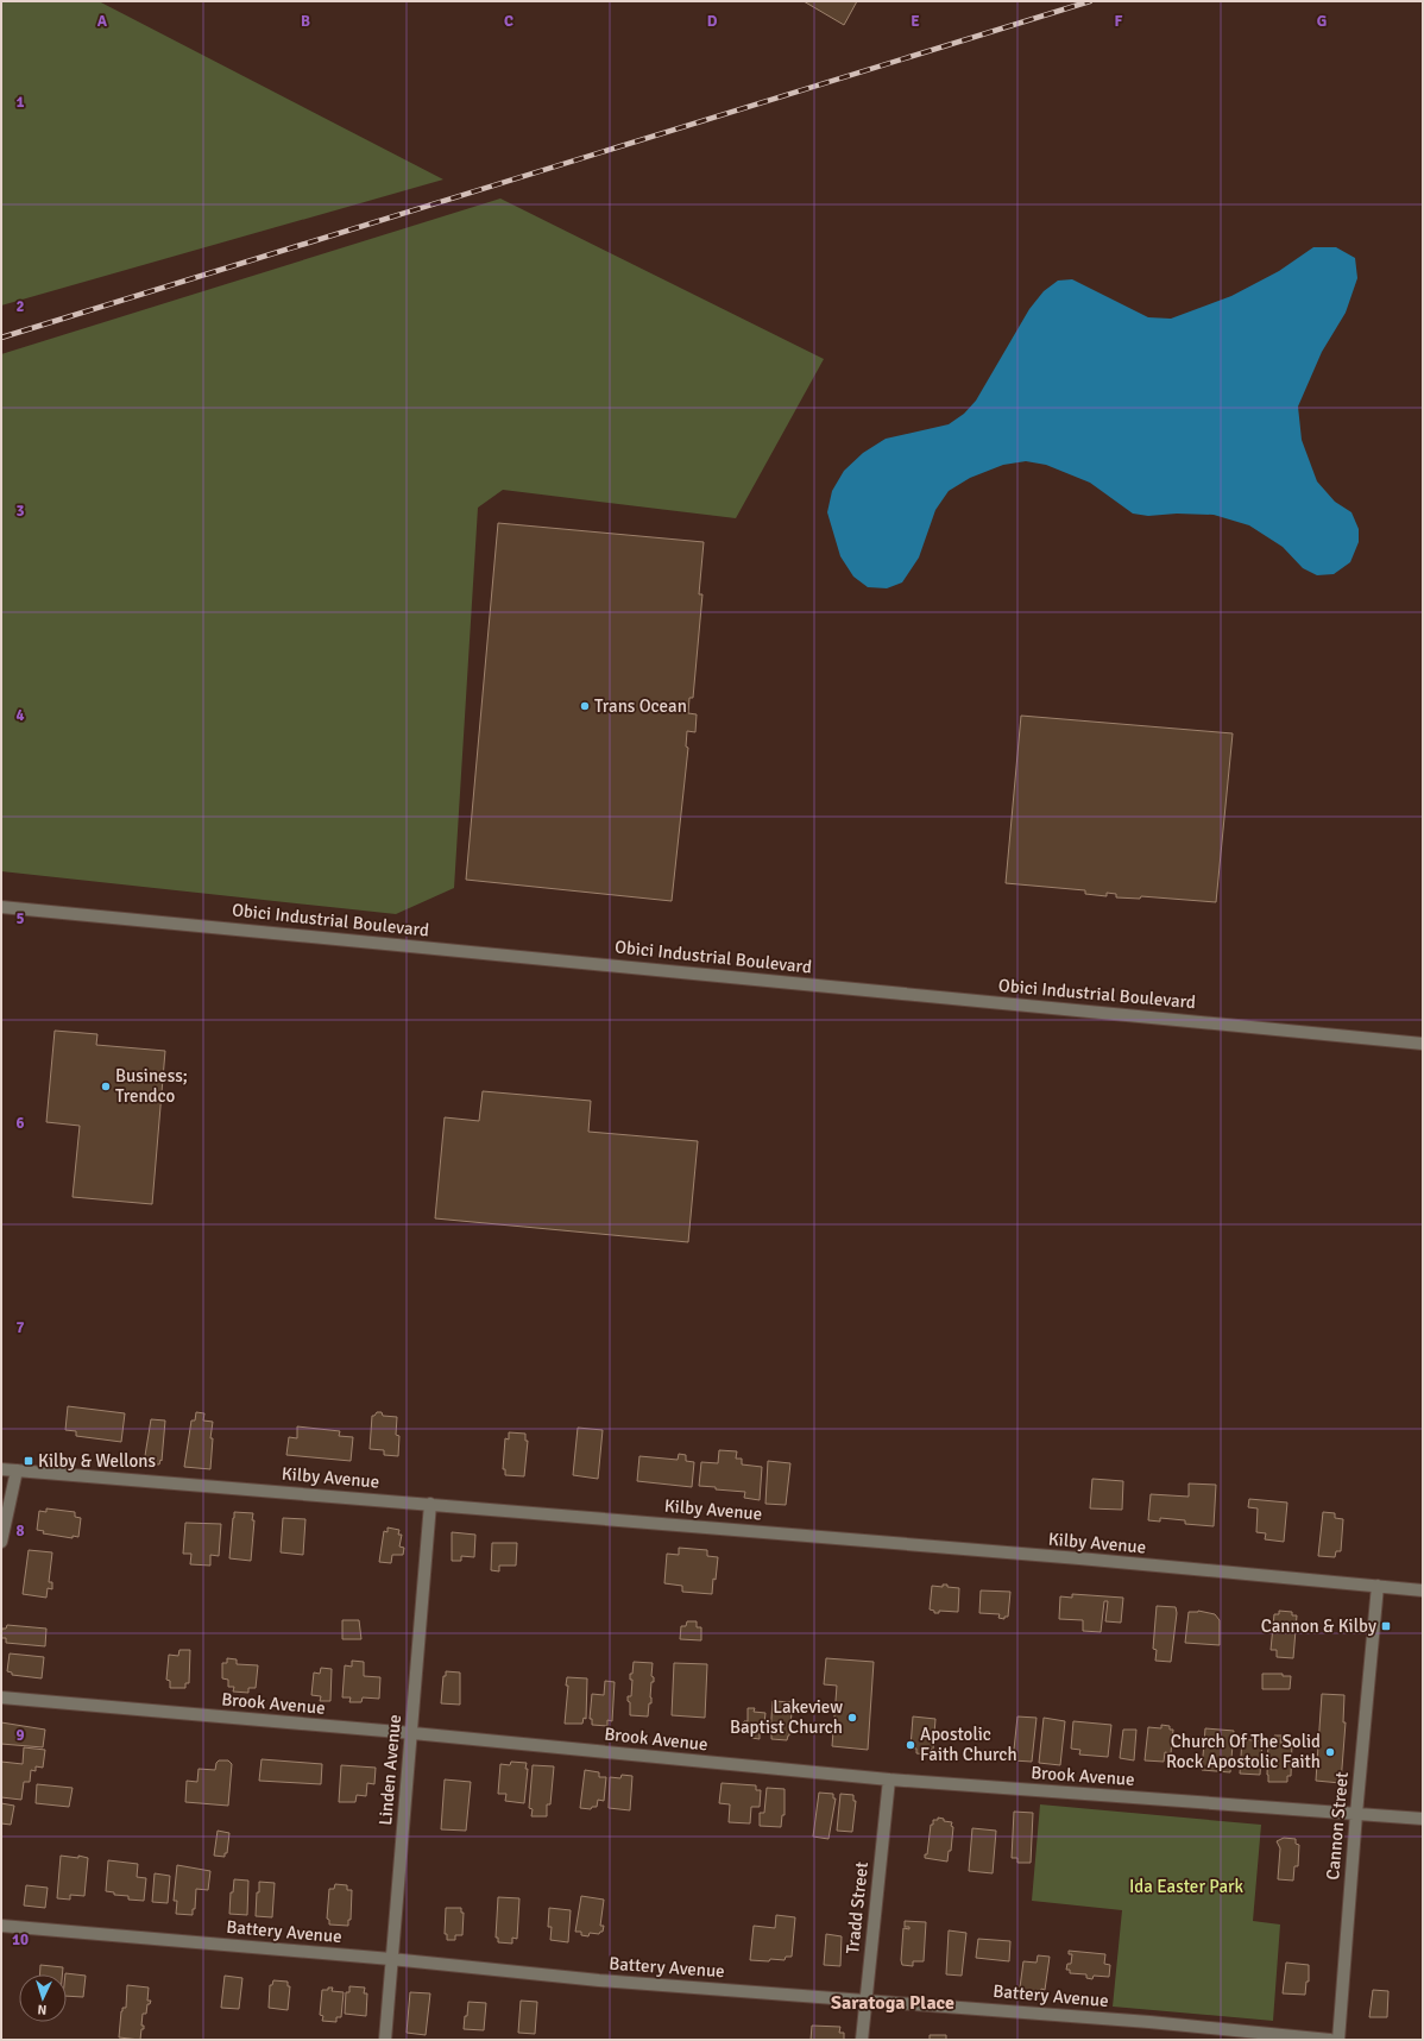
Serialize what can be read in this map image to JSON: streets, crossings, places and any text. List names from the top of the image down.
{
  "streets": {
    "street": [
      "Obici Industrial Boulevard",
      "Kilby Avenue",
      "Brook Avenue",
      "Linden Avenue",
      "Cannon Street",
      "Tradd Street",
      "Battery Avenue"
    ]
  },
  "crossings": [
    ["Kilby Avenue", "Linden Avenue"],
    ["Kilby Avenue", "Cannon Street"],
    ["Brook Avenue", "Linden Avenue"],
    ["Brook Avenue", "Cannon Street"],
    ["Brook Avenue", "Tradd Street"],
    ["Linden Avenue", "Battery Avenue"],
    ["Tradd Street", "Battery Avenue"]
  ],
  "districts": ["Saratoga Place"],
  "parks": ["Ida Easter Park"],
  "places": {
    "other": [
      "Trans Ocean",
      "Business; Trendco",
      "Lakeview Baptist Church",
      "Apostolic Faith Church",
      "Church Of The Solid Rock Apostolic Faith"
    ],
    "transit": ["Kilby & Wellons", "Cannon & Kilby"]
  },
  "north": "bottom",
  "grid": {
    "columns": [
      "A",
      "B",
      "C",
      "D",
      "E",
      "F",
      "G"
    ],
    "rows": [
      "1",
      "2",
      "3",
      "4",
      "5",
      "6",
      "7",
      "8",
      "9",
      "10"
    ]
  }
}
